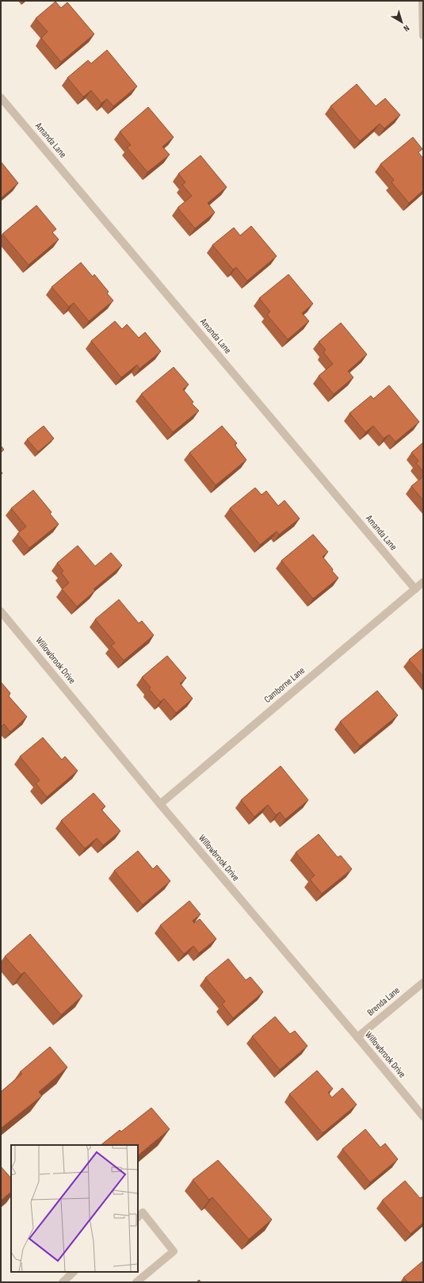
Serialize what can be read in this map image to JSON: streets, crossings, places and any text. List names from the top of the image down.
{
  "streets": {
    "street": [
      "Amanda Lane",
      "Willowbrook Drive",
      "Camborne Lane",
      "Brenda Lane"
    ]
  },
  "crossings": [
    ["Amanda Lane", "Camborne Lane"],
    ["Willowbrook Drive", "Camborne Lane"],
    ["Willowbrook Drive", "Brenda Lane"]
  ],
  "north": "bottom right"
}
